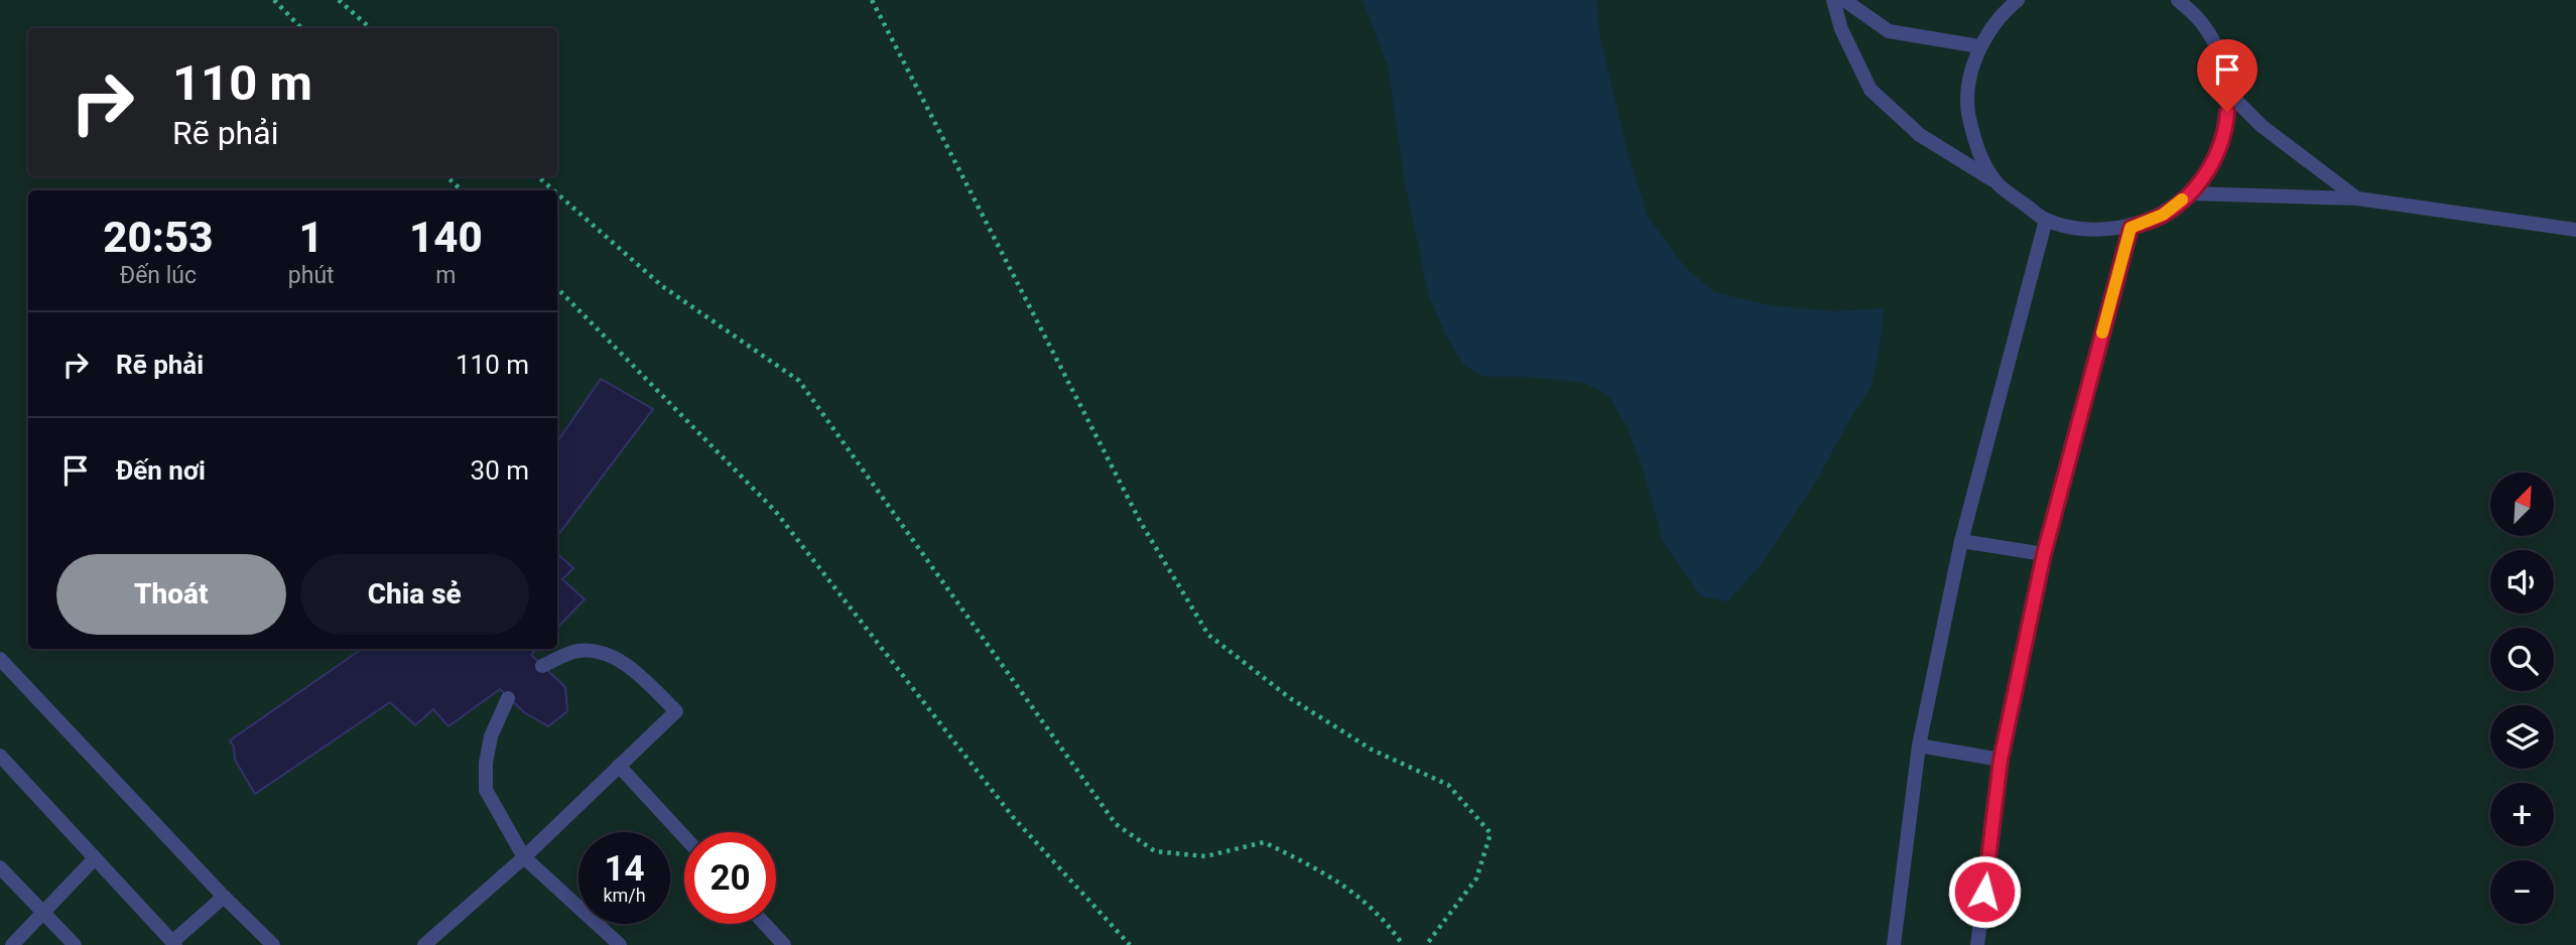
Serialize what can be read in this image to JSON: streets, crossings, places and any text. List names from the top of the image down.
{
  "north": "top right",
  "page": {
    "turn": ["110 m", "Rẽ phải"],
    "eta": [
      "20:53",
      "Đến lúc",
      "1",
      "phút",
      "140",
      "m"
    ],
    "list": [
      {
        "name": "Rẽ phải",
        "value": "110 m"
      },
      {
        "name": "Đến nơi",
        "value": "30 m"
      }
    ],
    "map_buttons": ["+", "−"],
    "buttons": ["Thoát", "Chia sẻ"],
    "speed": "14 km/h",
    "limit": "20"
  }
}
